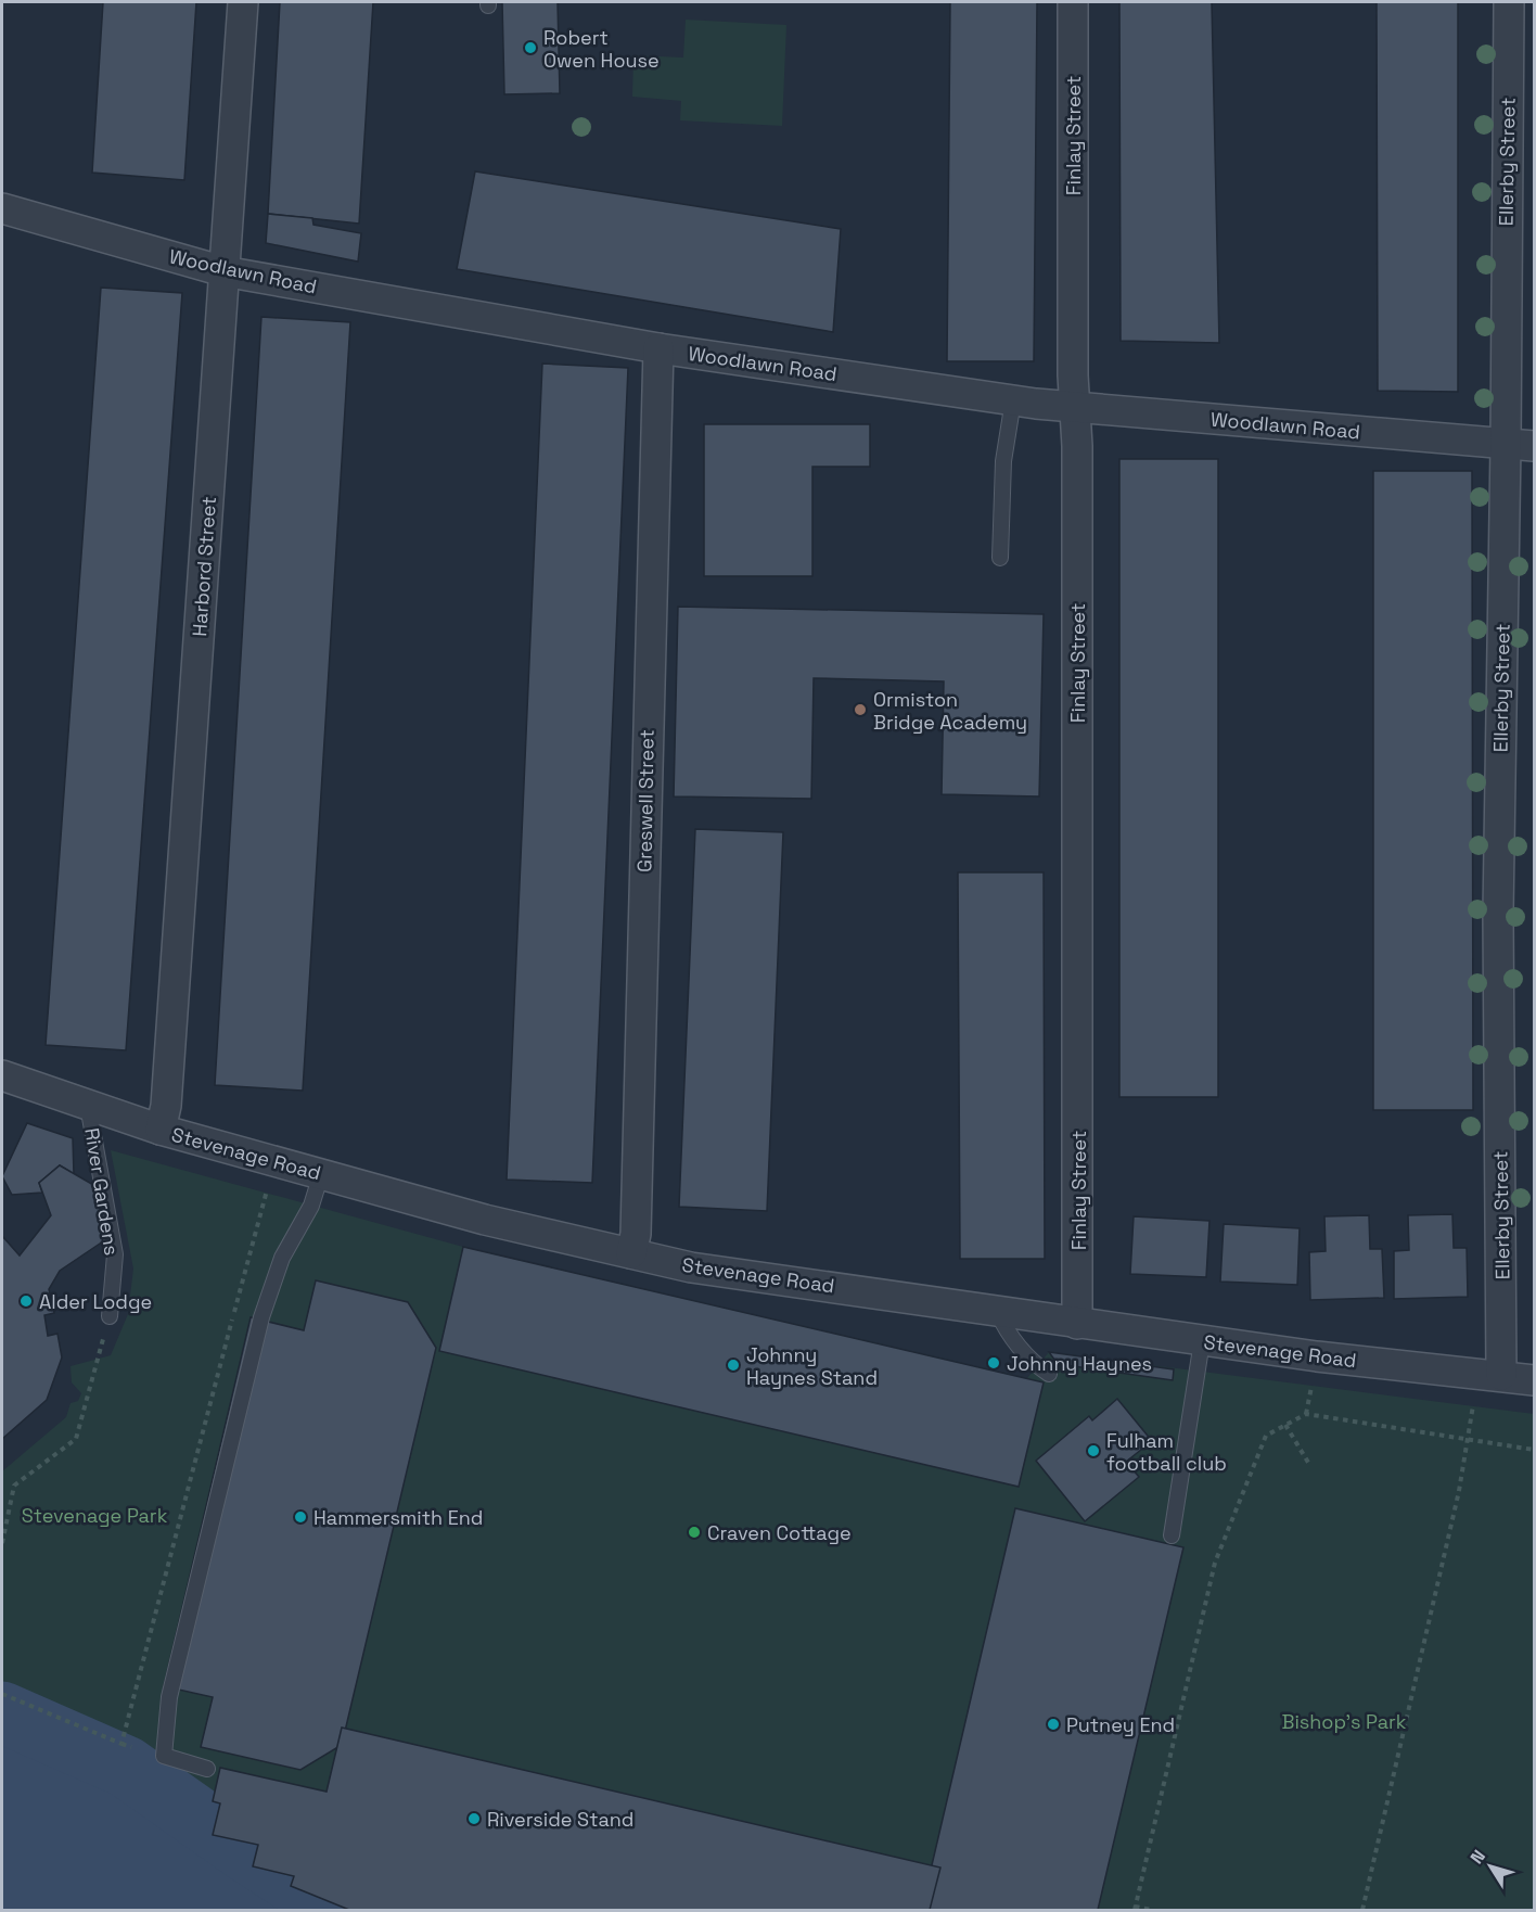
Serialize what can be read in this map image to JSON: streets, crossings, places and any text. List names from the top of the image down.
{
  "streets": {
    "street": [
      "Finlay Street",
      "Ellerby Street",
      "Woodlawn Road",
      "Harbord Street",
      "Greswell Street",
      "Stevenage Road"
    ],
    "lane": ["River Gardens"]
  },
  "crossings": [
    ["Finlay Street", "Woodlawn Road"],
    ["Finlay Street", "Stevenage Road"],
    ["Ellerby Street", "Woodlawn Road"],
    ["Ellerby Street", "Stevenage Road"],
    ["Woodlawn Road", "Harbord Street"],
    ["Woodlawn Road", "Greswell Street"],
    ["Harbord Street", "Stevenage Road"],
    ["Greswell Street", "Stevenage Road"],
    ["Stevenage Road", "River Gardens"]
  ],
  "parks": ["Stevenage Park", "Bishop's Park"],
  "places": [
    "Robert Owen House",
    "Ormiston Bridge Academy",
    "Alder Lodge",
    "Johnny Haynes",
    "Johnny Haynes Stand",
    "Fulham football club",
    "Hammersmith End",
    "Craven Cottage",
    "Putney End",
    "Riverside Stand"
  ],
  "north": "top left"
}
